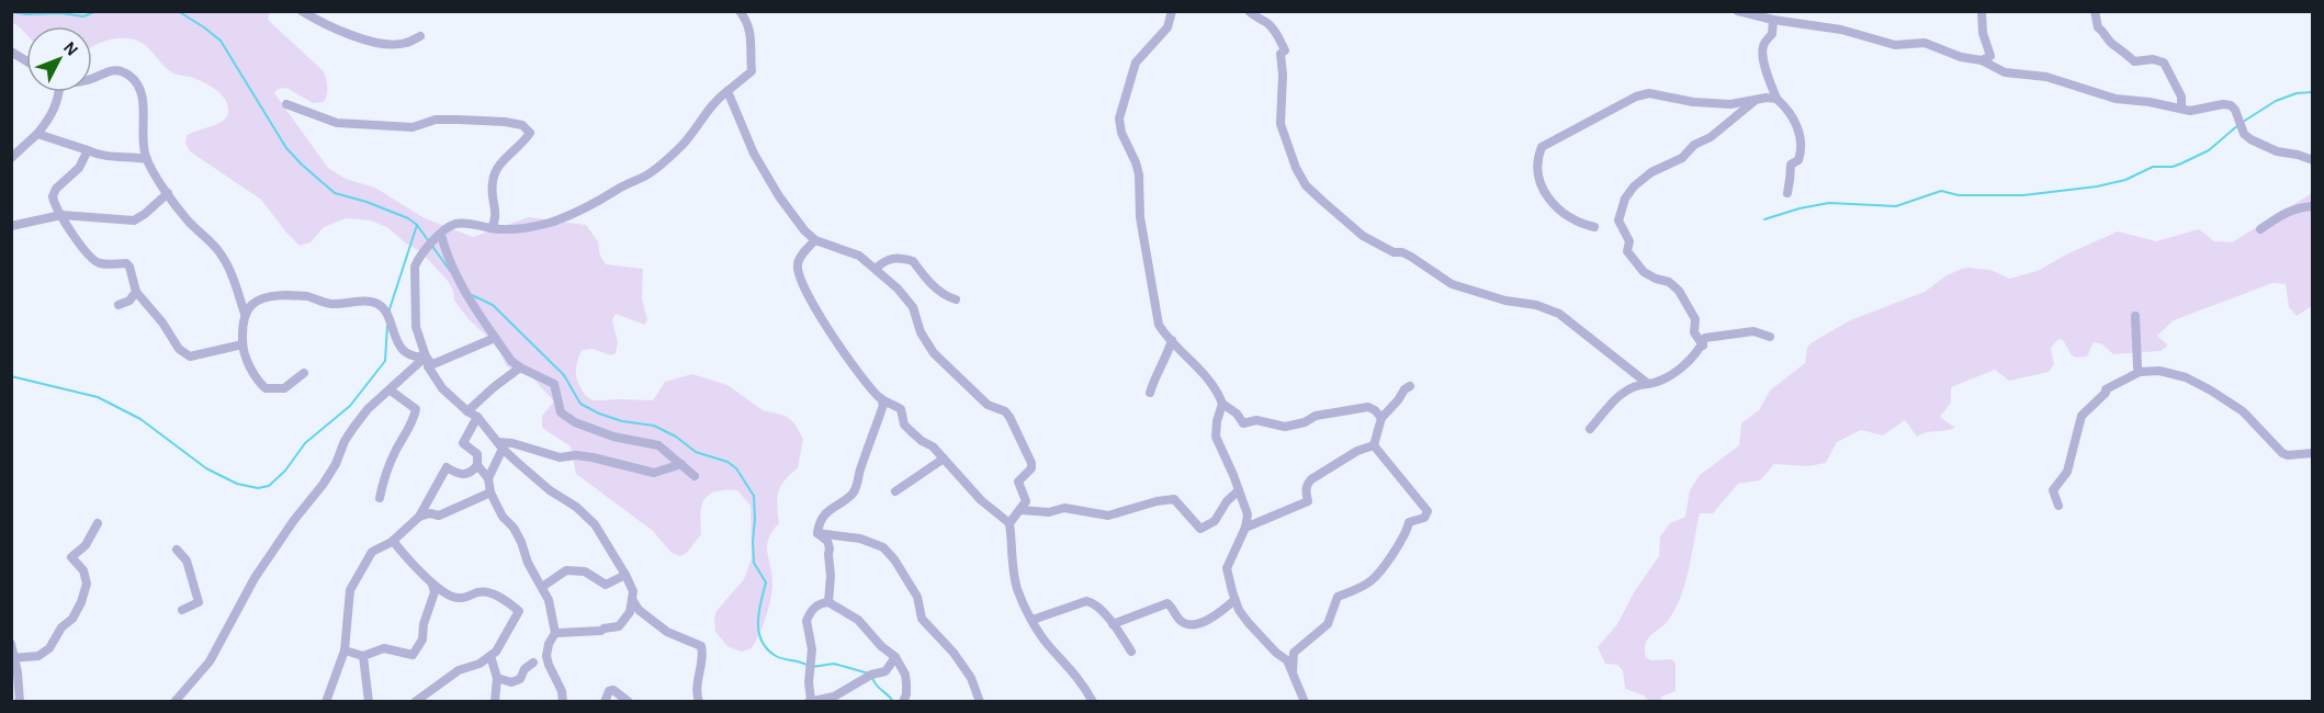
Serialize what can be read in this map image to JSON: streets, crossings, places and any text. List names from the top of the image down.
{
  "north": "top right"
}
